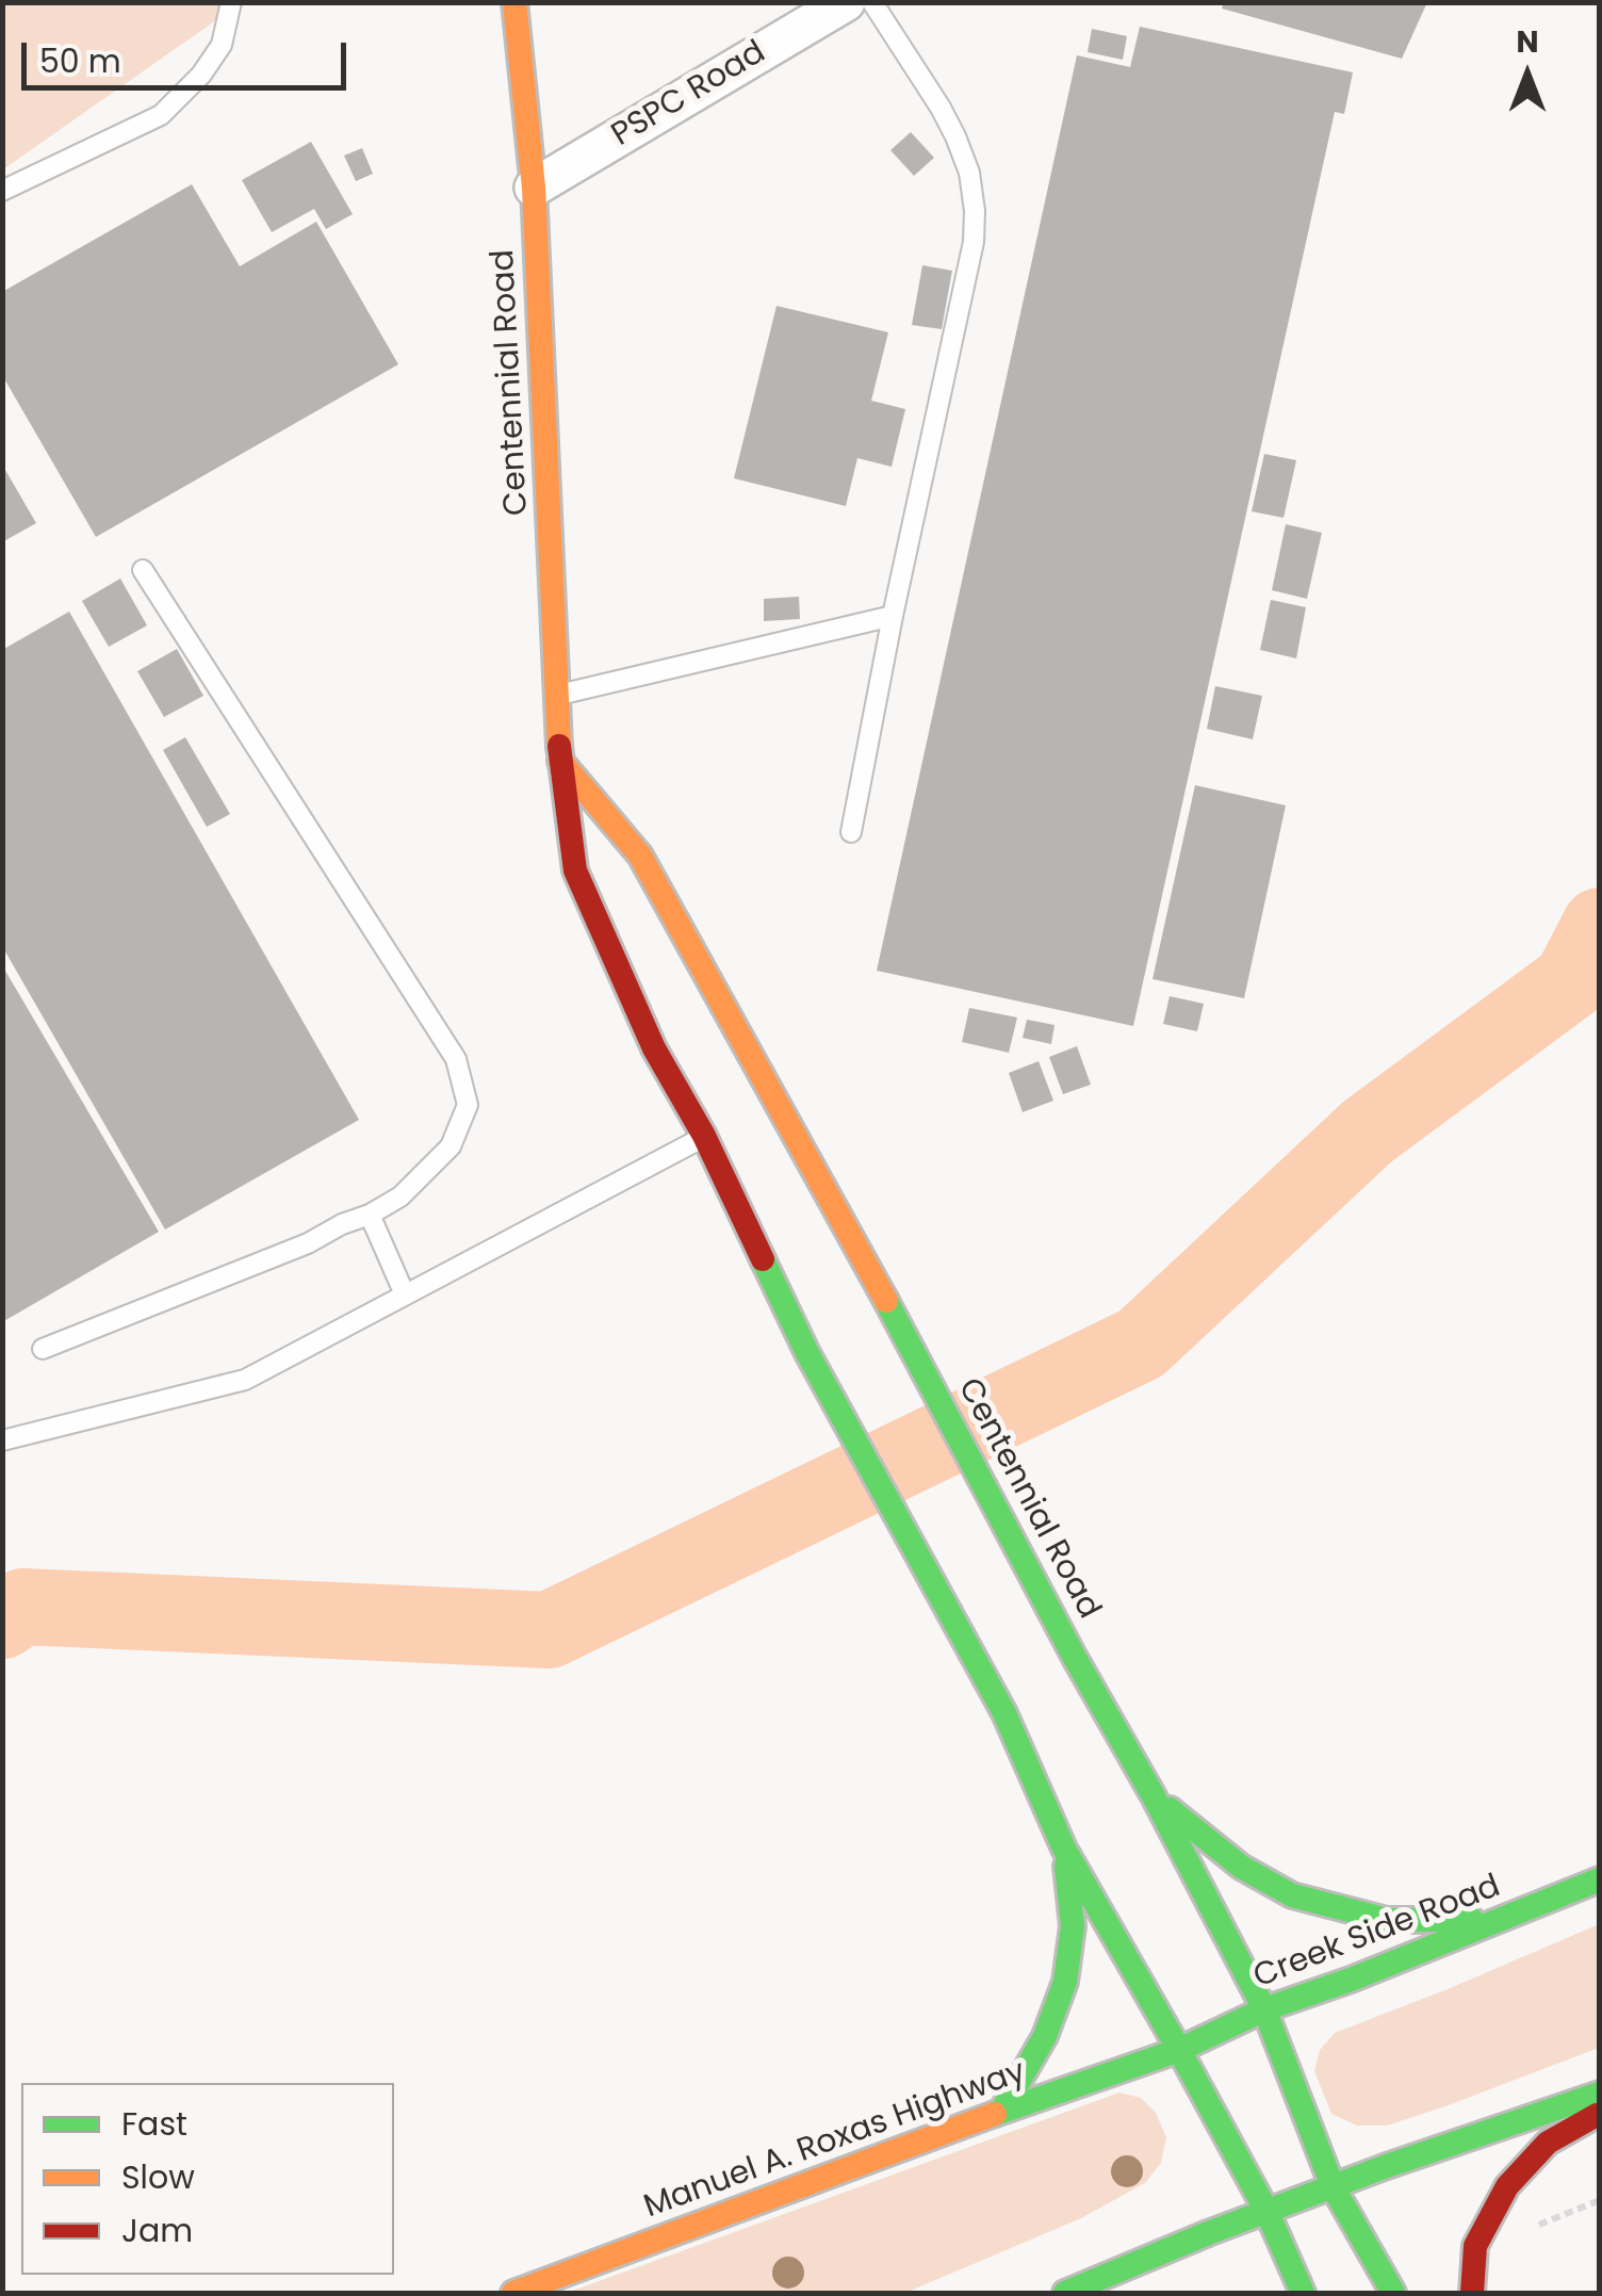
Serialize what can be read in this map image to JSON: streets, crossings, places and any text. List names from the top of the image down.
{
  "streets": {
    "street": [
      "PSPC Road",
      "Centennial Road",
      "Creek Side Road",
      "Manuel A. Roxas Highway"
    ]
  },
  "crossings": [
    ["PSPC Road", "Centennial Road"],
    ["Centennial Road", "Creek Side Road"],
    ["Centennial Road", "Manuel A. Roxas Highway"],
    ["Creek Side Road", "Manuel A. Roxas Highway"]
  ],
  "legend": ["Fast", "Slow", "Jam"],
  "scale_bar": "50 m",
  "north": "top"
}
